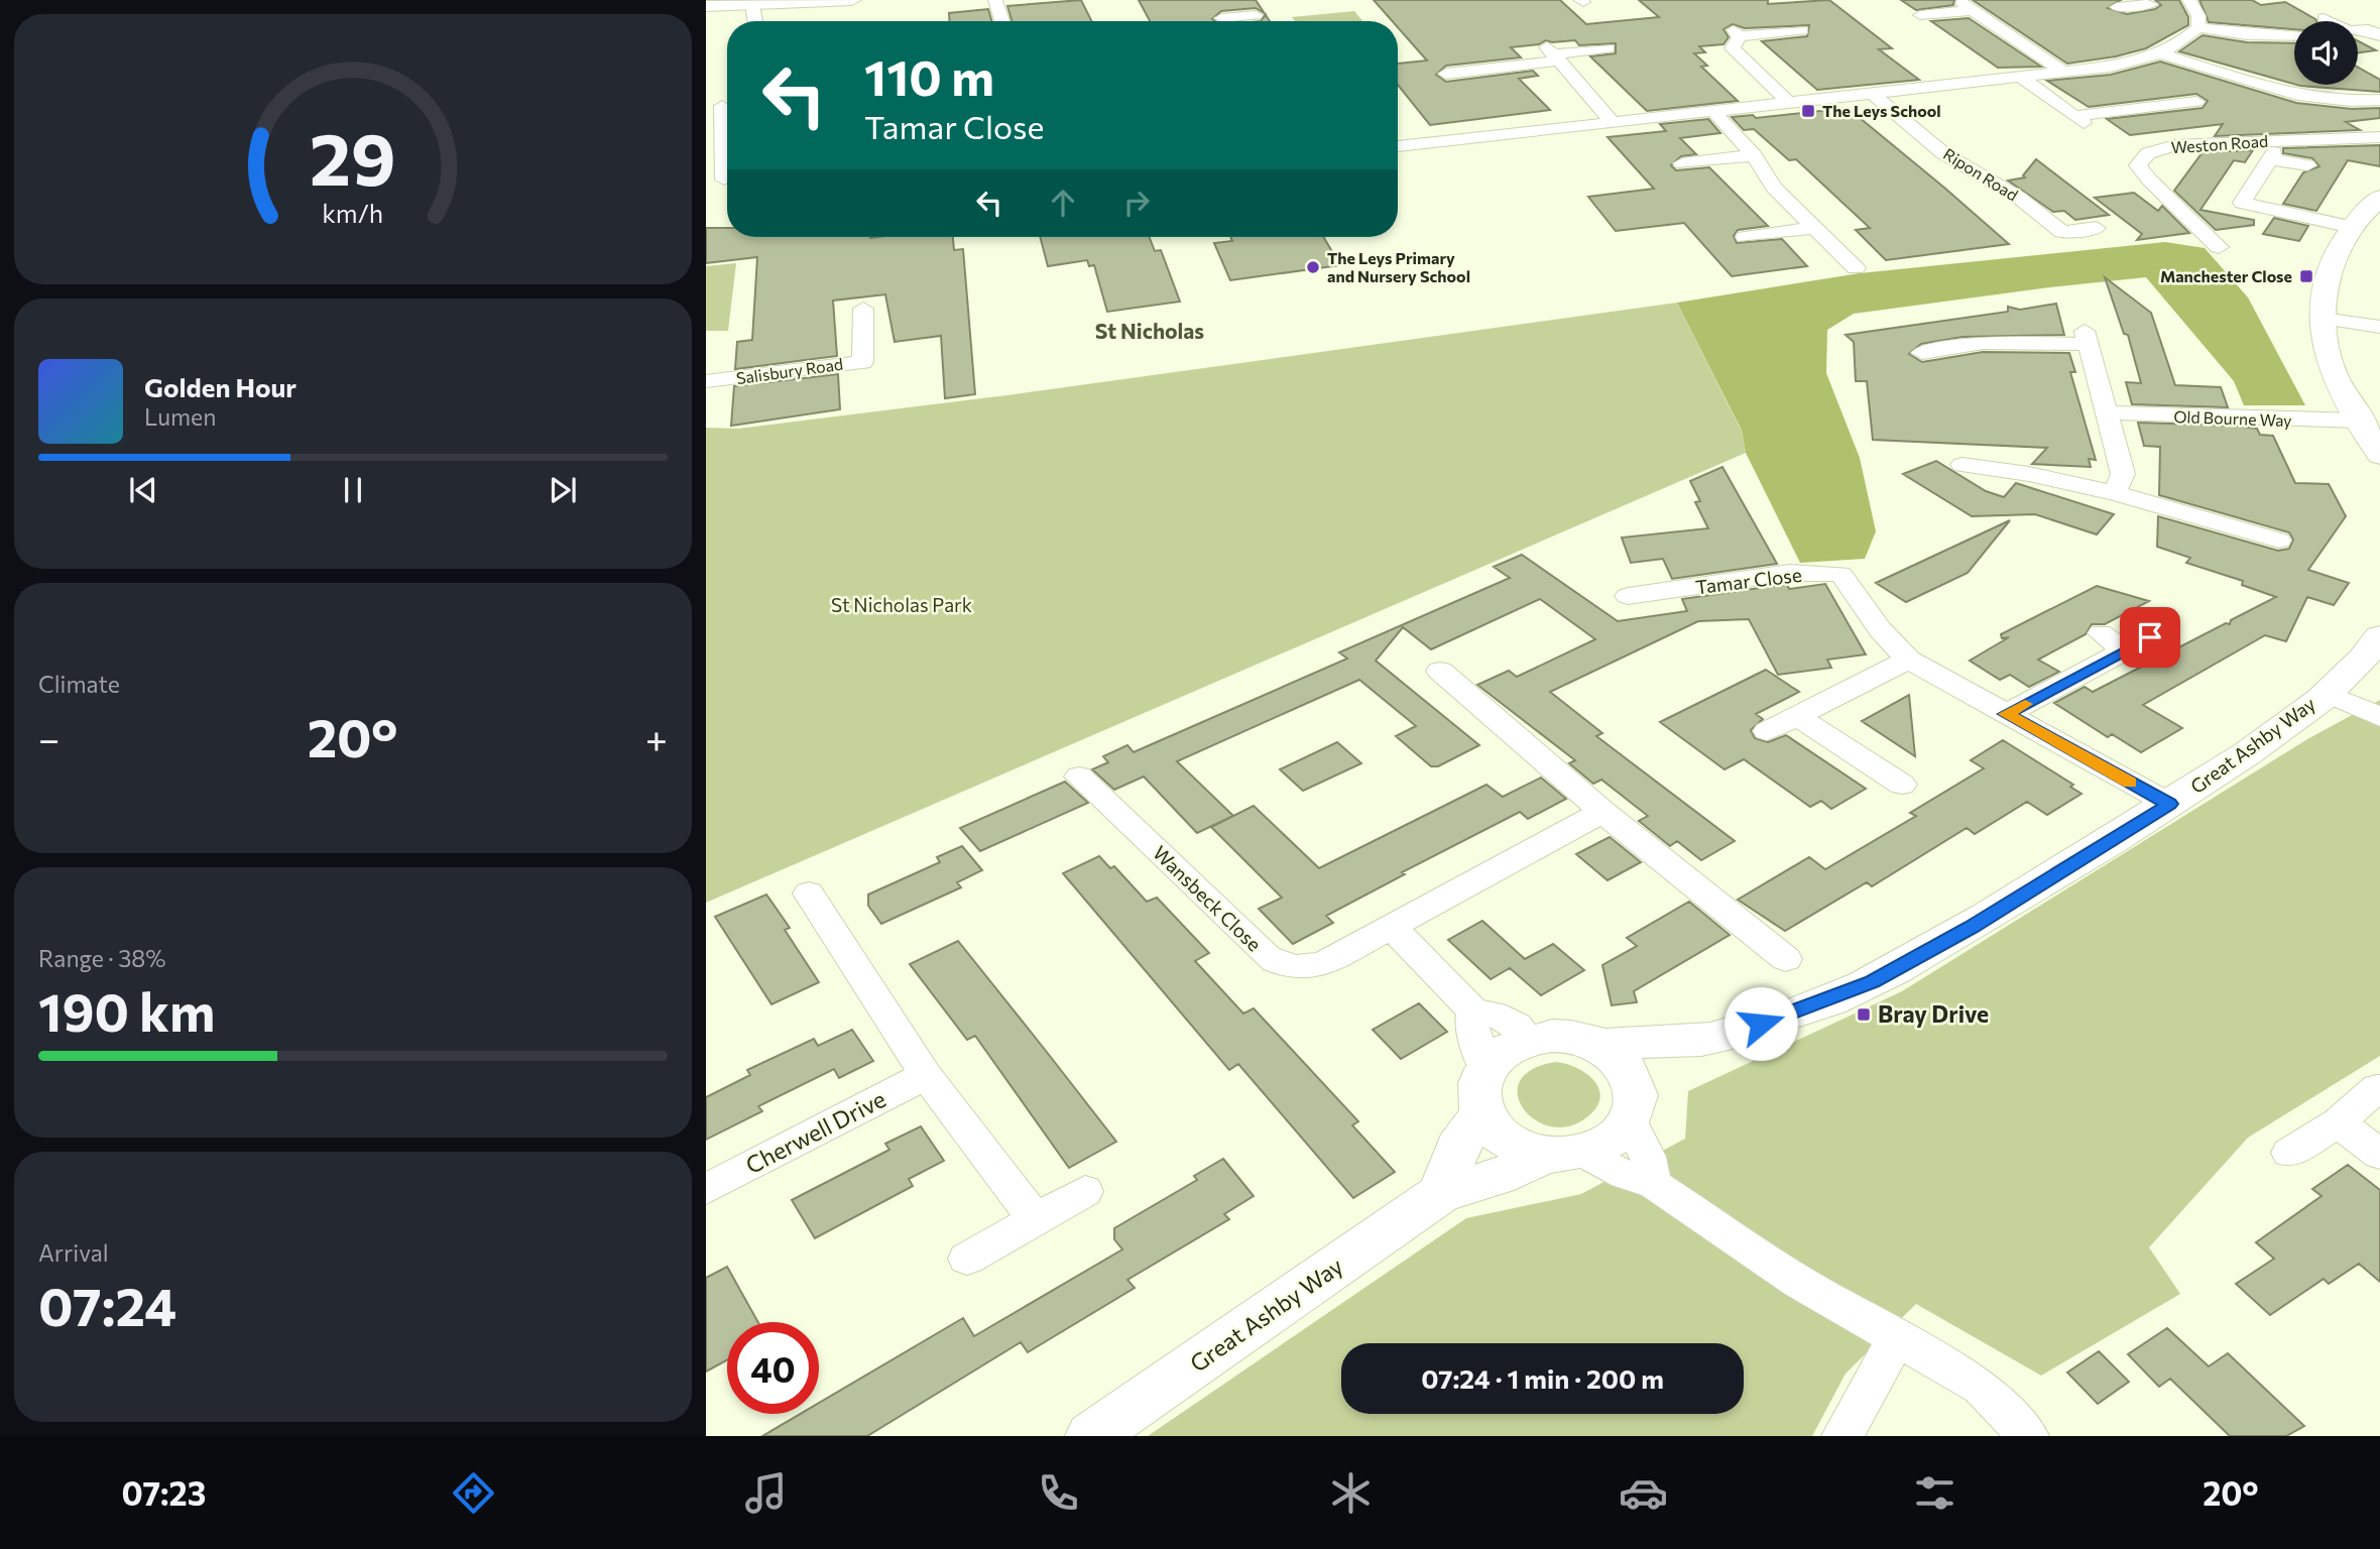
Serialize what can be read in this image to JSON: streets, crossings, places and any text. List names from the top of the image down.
{
  "streets": {
    "street": [
      "Weston Road",
      "Ripon Road",
      "Salisbury Road",
      "Old Bourne Way",
      "Tamar Close",
      "Great Ashby Way",
      "Wansbeck Close",
      "Cherwell Drive"
    ]
  },
  "crossings": [
    ["Tamar Close", "Great Ashby Way"]
  ],
  "districts": ["St Nicholas"],
  "parks": ["St Nicholas Park"],
  "places": {
    "transit": ["The Leys School", "Manchester Close", "Bray Drive"],
    "other": ["The Leys Primary and Nursery School"]
  },
  "page": {
    "turn": ["110 m", "Tamar Close"],
    "song": ["Golden Hour", "Lumen"],
    "tile": [
      "Climate",
      ["Range · 38%", "190 km"],
      ["Arrival", "07:24"]
    ],
    "heat": ["−", "20°", "+"],
    "limit": "40",
    "trip": "07:24 · 1 min · 200 m",
    "tabs": ["07:23", "20°"],
    "gauge": ["29", "km/h"]
  }
}
